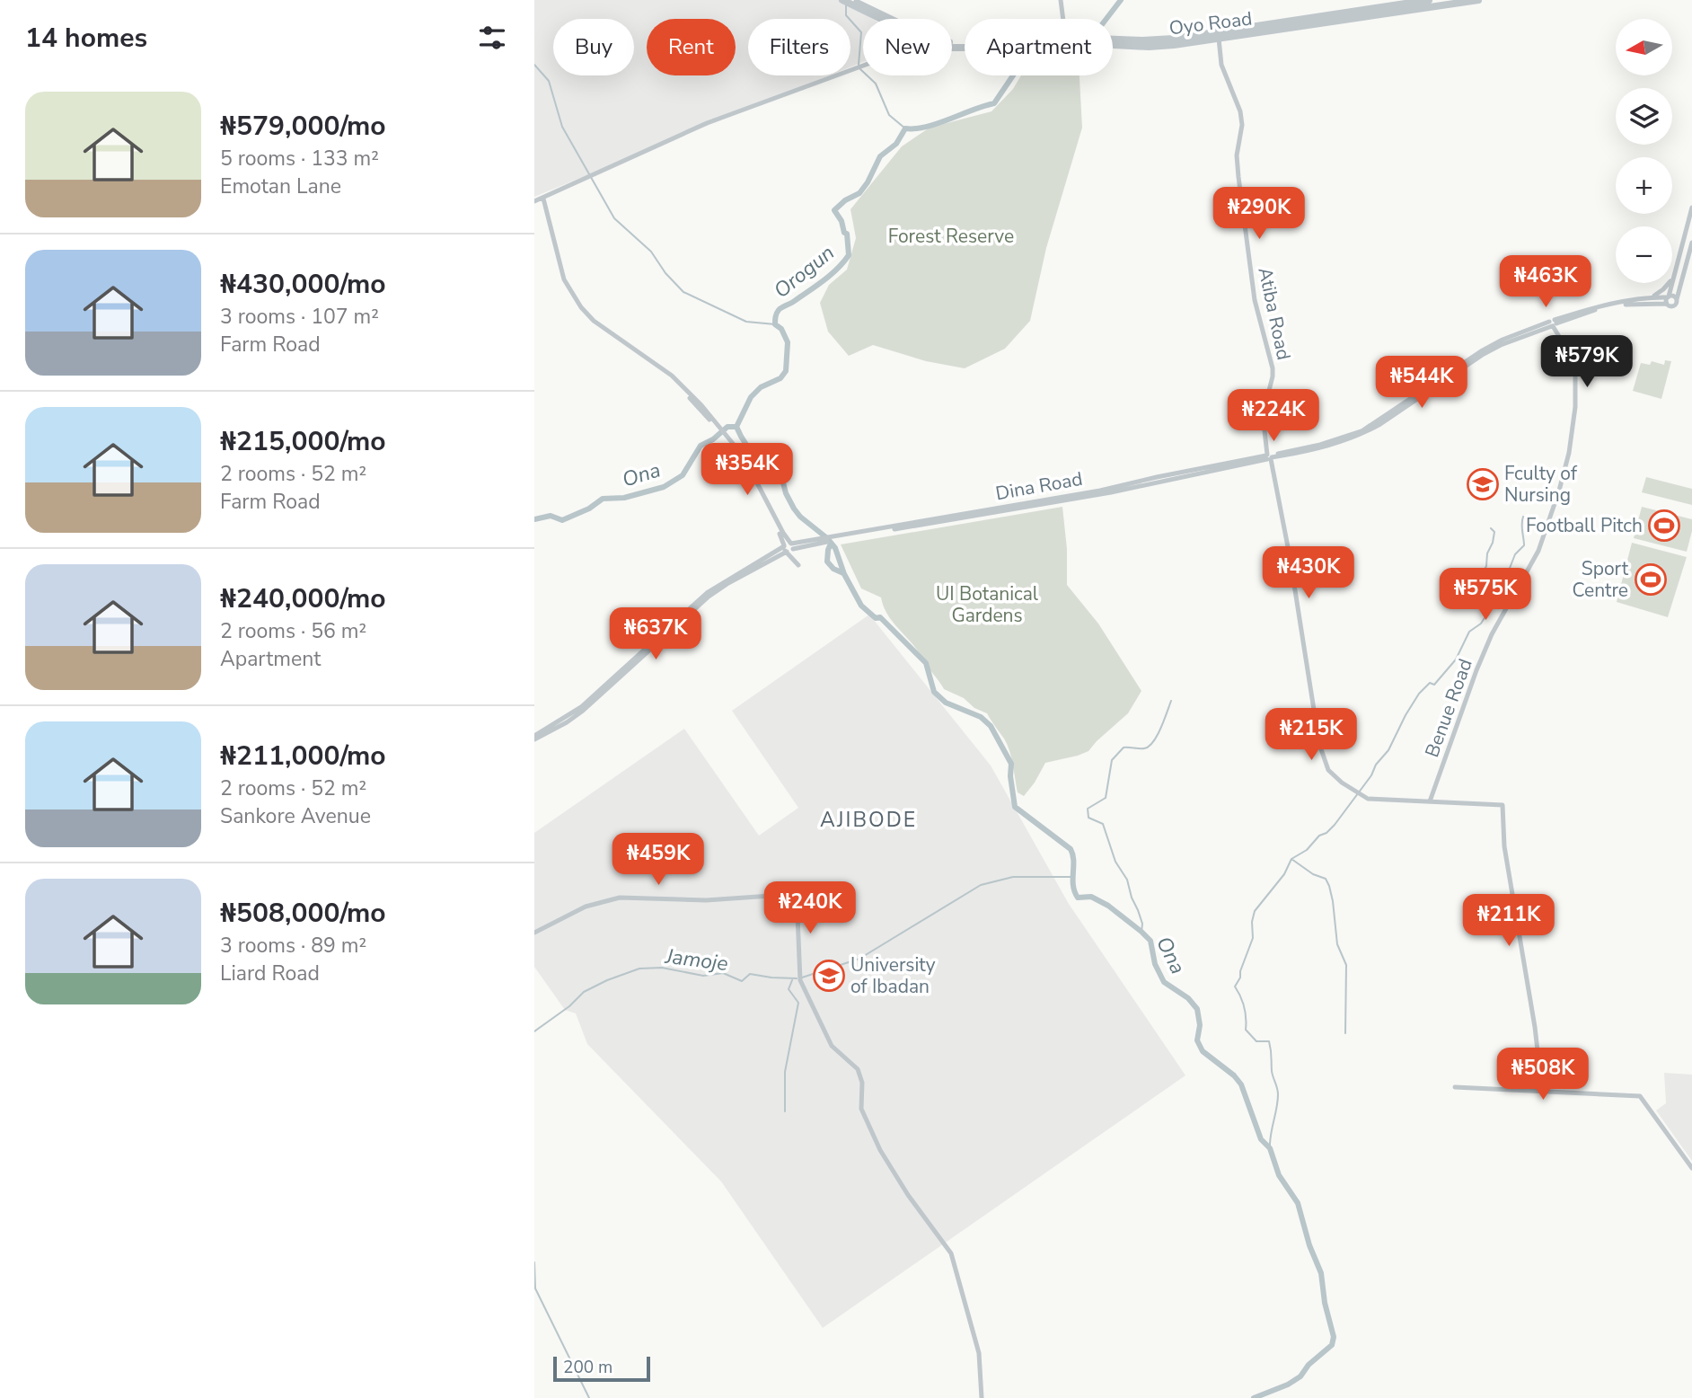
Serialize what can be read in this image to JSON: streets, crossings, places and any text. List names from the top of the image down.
{
  "streets": {
    "highway": ["Oyo Road"],
    "street": ["Atiba Road", "Dina Road", "Benue Road"]
  },
  "crossings": [
    ["Oyo Road", "Atiba Road"],
    ["Atiba Road", "Dina Road"],
    ["Dina Road", "Benue Road"]
  ],
  "districts": ["AJIBODE"],
  "water": ["Orogun", "Ona", "Jamoje"],
  "parks": ["Forest Reserve", "UI Botanical Gardens"],
  "places": {
    "school or university": ["Fculty of Nursing", "University of Ibadan"],
    "sports": ["Football Pitch", "Sport Centre"]
  },
  "scale_bar": "200 m",
  "north": "left",
  "page": {
    "heading": "14 homes",
    "map_buttons": ["+", "−"],
    "chip": [
      "Buy",
      "Rent",
      "Filters",
      "New",
      "Apartment"
    ],
    "list": [
      {
        "name": "₦579,000/mo",
        "note": "5 rooms · 133 m² · Emotan Lane"
      },
      {
        "name": "₦430,000/mo",
        "note": "3 rooms · 107 m² · Farm Road"
      },
      {
        "name": "₦215,000/mo",
        "note": "2 rooms · 52 m² · Farm Road"
      },
      {
        "name": "₦240,000/mo",
        "note": "2 rooms · 56 m² · Apartment"
      },
      {
        "name": "₦211,000/mo",
        "note": "2 rooms · 52 m² · Sankore Avenue"
      },
      {
        "name": "₦508,000/mo",
        "note": "3 rooms · 89 m² · Liard Road"
      }
    ],
    "price": [
      "₦290K",
      "₦463K",
      "₦579K",
      "₦544K",
      "₦224K",
      "₦354K",
      "₦430K",
      "₦575K",
      "₦637K",
      "₦215K",
      "₦459K",
      "₦240K",
      "₦211K",
      "₦508K"
    ],
    "scale": "200 m"
  }
}
